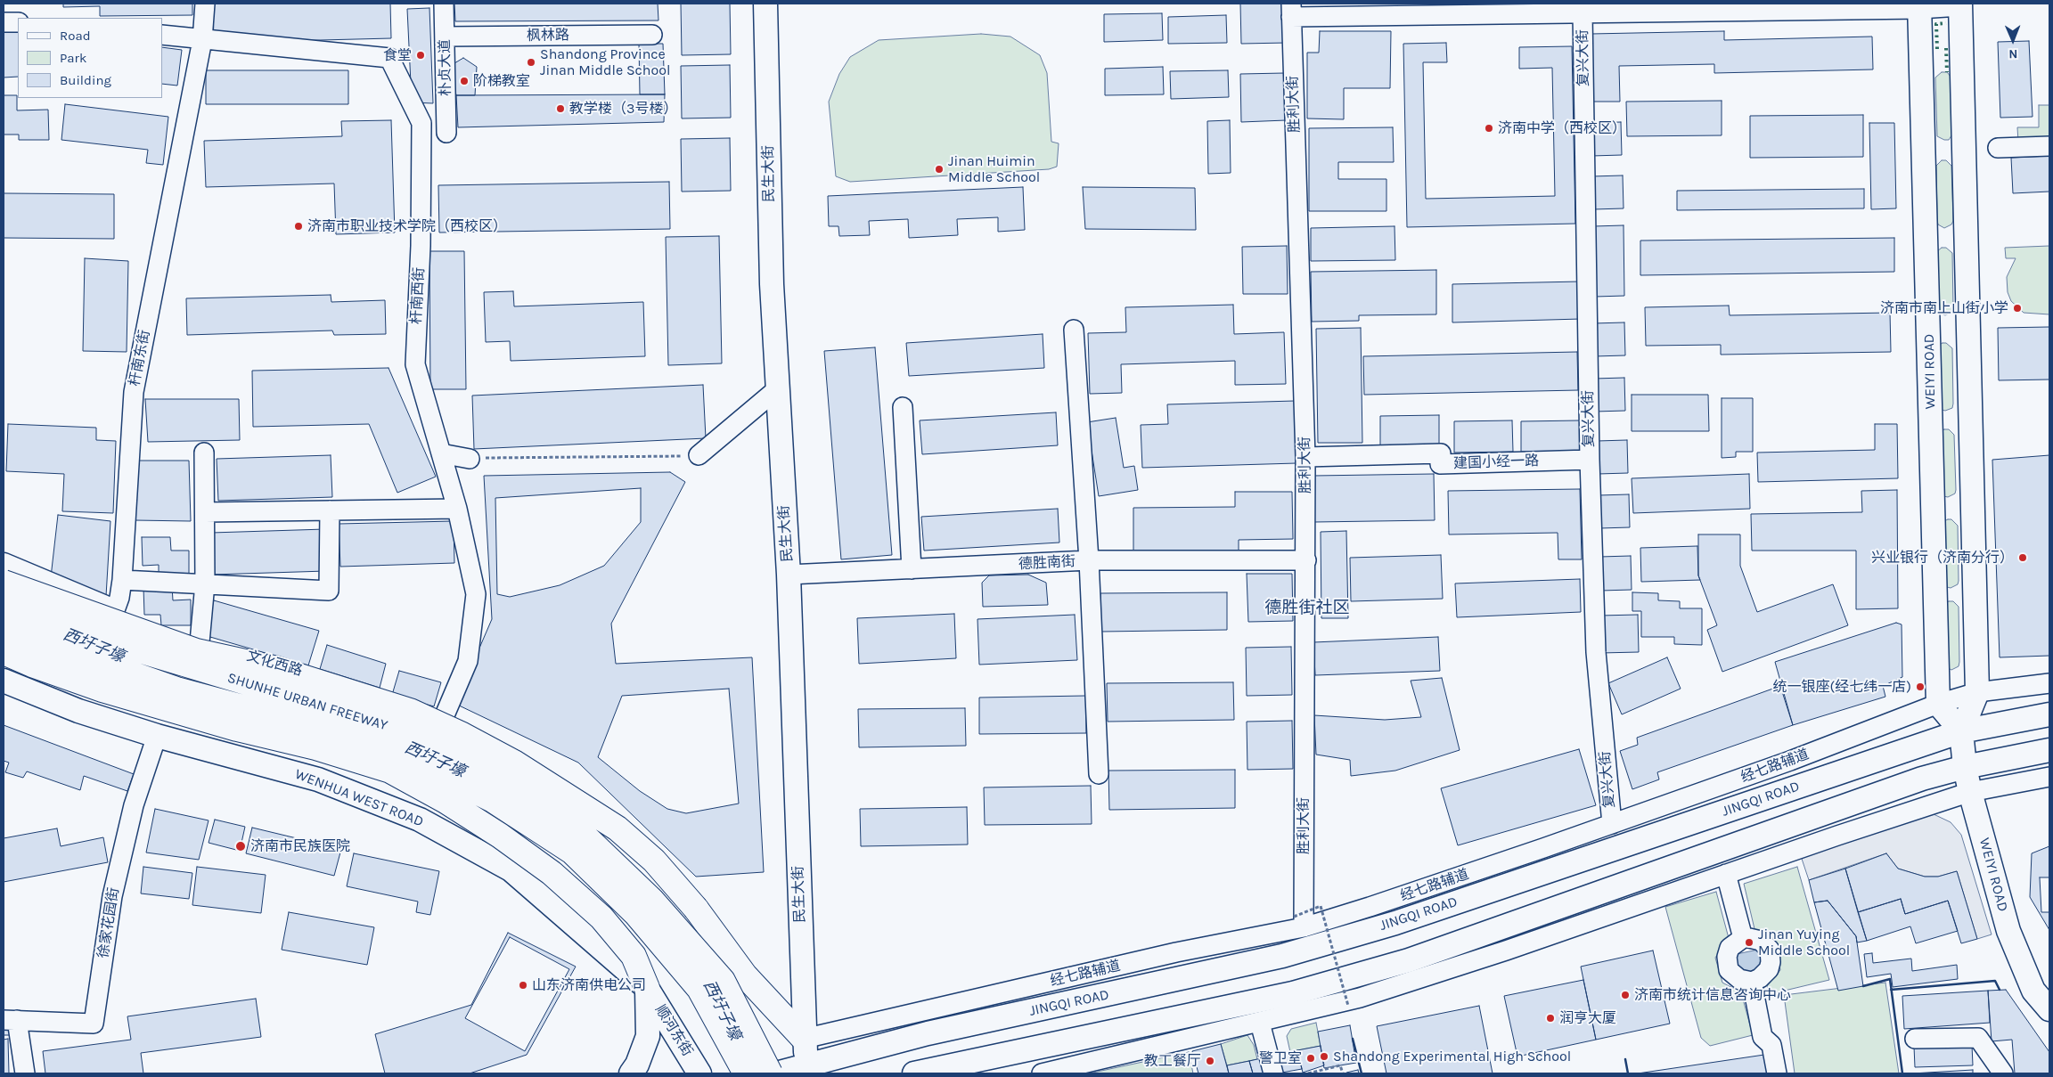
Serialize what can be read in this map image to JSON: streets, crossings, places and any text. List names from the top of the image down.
{
  "streets": {
    "highway": ["SHUNHE URBAN FREEWAY"],
    "main road": [
      "民生大街",
      "WEIYI ROAD",
      "文化西路",
      "WENHUA WEST ROAD",
      "JINGQI ROAD",
      "顺河东街"
    ],
    "street": [
      "枫林路",
      "复兴大街",
      "朴贞大道",
      "胜利大街",
      "杆南西街",
      "杆南东街",
      "建国小经一路",
      "德胜南街",
      "经七路辅道",
      "徐家花园街"
    ]
  },
  "crossings": [
    ["枫林路", "朴贞大道"],
    ["复兴大街", "建国小经一路"],
    ["复兴大街", "经七路辅道"],
    ["胜利大街", "建国小经一路"],
    ["胜利大街", "德胜南街"],
    ["胜利大街", "经七路辅道"],
    ["民生大街", "德胜南街"],
    ["民生大街", "SHUNHE URBAN FREEWAY"],
    ["民生大街", "经七路辅道"],
    ["民生大街", "JINGQI ROAD"],
    ["杆南西街", "杆南东街"],
    ["杆南西街", "文化西路"],
    ["杆南东街", "文化西路"],
    ["杆南东街", "WENHUA WEST ROAD"],
    ["WEIYI ROAD", "经七路辅道"],
    ["WEIYI ROAD", "JINGQI ROAD"],
    ["SHUNHE URBAN FREEWAY", "JINGQI ROAD"],
    ["WENHUA WEST ROAD", "徐家花园街"],
    ["WENHUA WEST ROAD", "顺河东街"]
  ],
  "districts": ["德胜街社区"],
  "water": ["西圩子壕"],
  "places": [
    "食堂",
    "Shandong Province Jinan Middle School",
    "阶梯教室",
    "教学楼（3号楼）",
    "济南中学（西校区）",
    "Jinan Huimin Middle School",
    "济南市职业技术学院（西校区）",
    "济南市南上山街小学",
    "兴业银行（济南分行）",
    "统一银座(经七纬一店)",
    "济南市民族医院",
    "Jinan Yuying Middle School",
    "山东济南供电公司",
    "济南市统计信息咨询中心",
    "润亨大厦",
    "Shandong Experimental High School",
    "警卫室",
    "教工餐厅"
  ],
  "legend": ["Road", "Park", "Building"],
  "north": "bottom"
}
